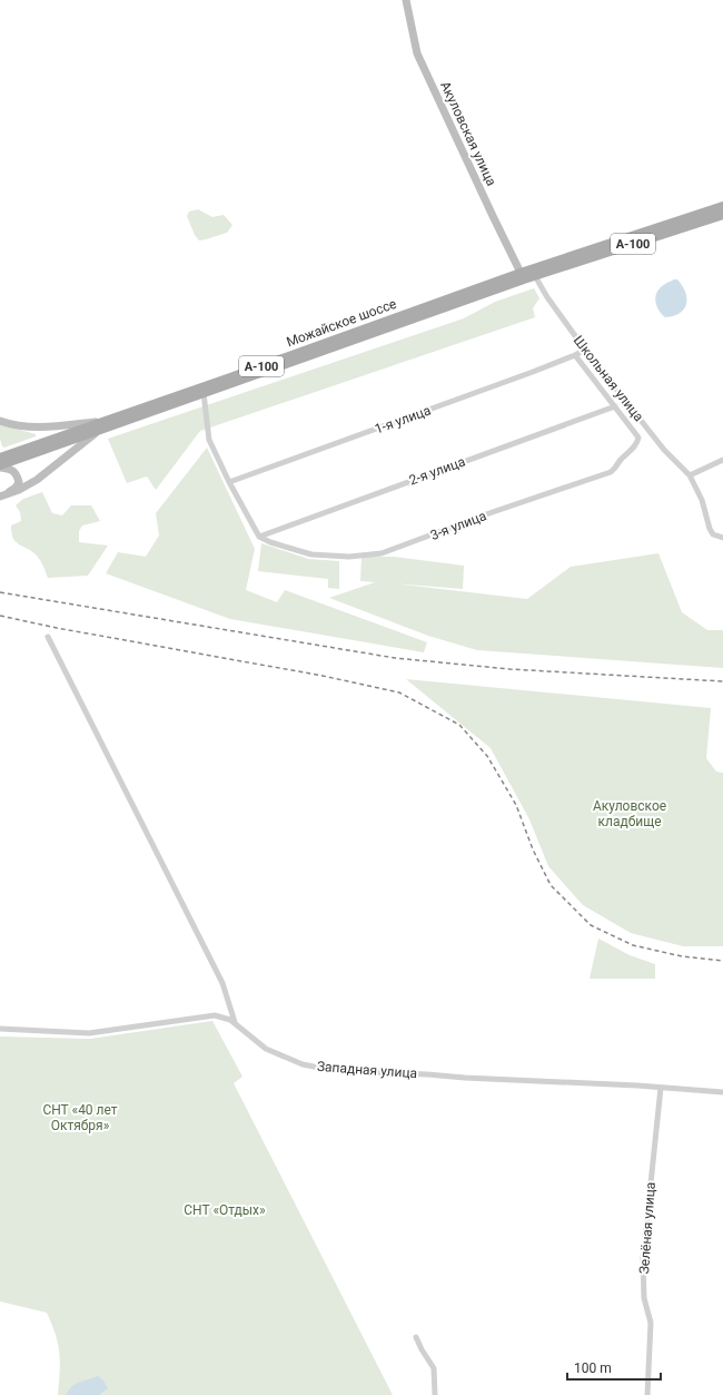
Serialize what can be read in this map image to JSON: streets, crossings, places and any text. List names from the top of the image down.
{
  "streets": {
    "main road": ["А-100", "Можайское шоссе"],
    "street": [
      "Акуловская улица",
      "Школьная улица",
      "1-я улица",
      "2-я улица",
      "3-я улица",
      "Западная улица",
      "Зелёная улица"
    ]
  },
  "crossings": [
    ["Акуловская улица", "Можайское шоссе"],
    ["А-100", "Можайское шоссе"],
    ["А-100", "Школьная улица"],
    ["Можайское шоссе", "Школьная улица"],
    ["Школьная улица", "1-я улица"],
    ["2-я улица", "3-я улица"],
    ["Западная улица", "Зелёная улица"]
  ],
  "parks": ["Акуловское кладбище", "СНТ «40 лет Октября»", "СНТ «Отдых»"],
  "scale_bar": "100 m"
}
